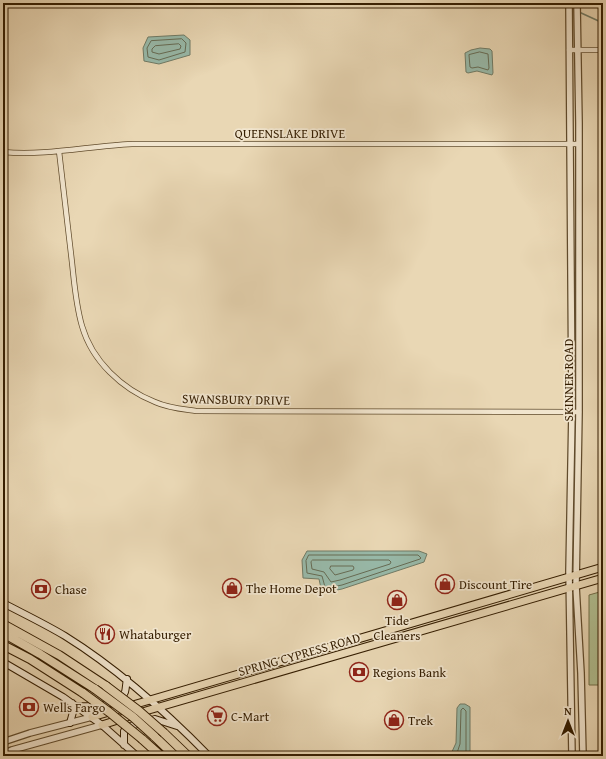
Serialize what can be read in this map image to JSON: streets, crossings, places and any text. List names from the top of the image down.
{
  "streets": {
    "main road": ["SPRING CYPRESS ROAD"],
    "street": ["QUEENSLAKE DRIVE", "SKINNER ROAD", "SWANSBURY DRIVE"]
  },
  "crossings": [
    ["QUEENSLAKE DRIVE", "SKINNER ROAD"],
    ["QUEENSLAKE DRIVE", "SWANSBURY DRIVE"],
    ["SKINNER ROAD", "SWANSBURY DRIVE"],
    ["SKINNER ROAD", "SPRING CYPRESS ROAD"]
  ],
  "places": {
    "shop": [
      "Discount Tire",
      "The Home Depot",
      "Tide Cleaners",
      "Trek"
    ],
    "bank": ["Chase", "Regions Bank", "Wells Fargo"],
    "restaurant": ["Whataburger"],
    "supermarket": ["C-Mart"]
  },
  "north": "top"
}
